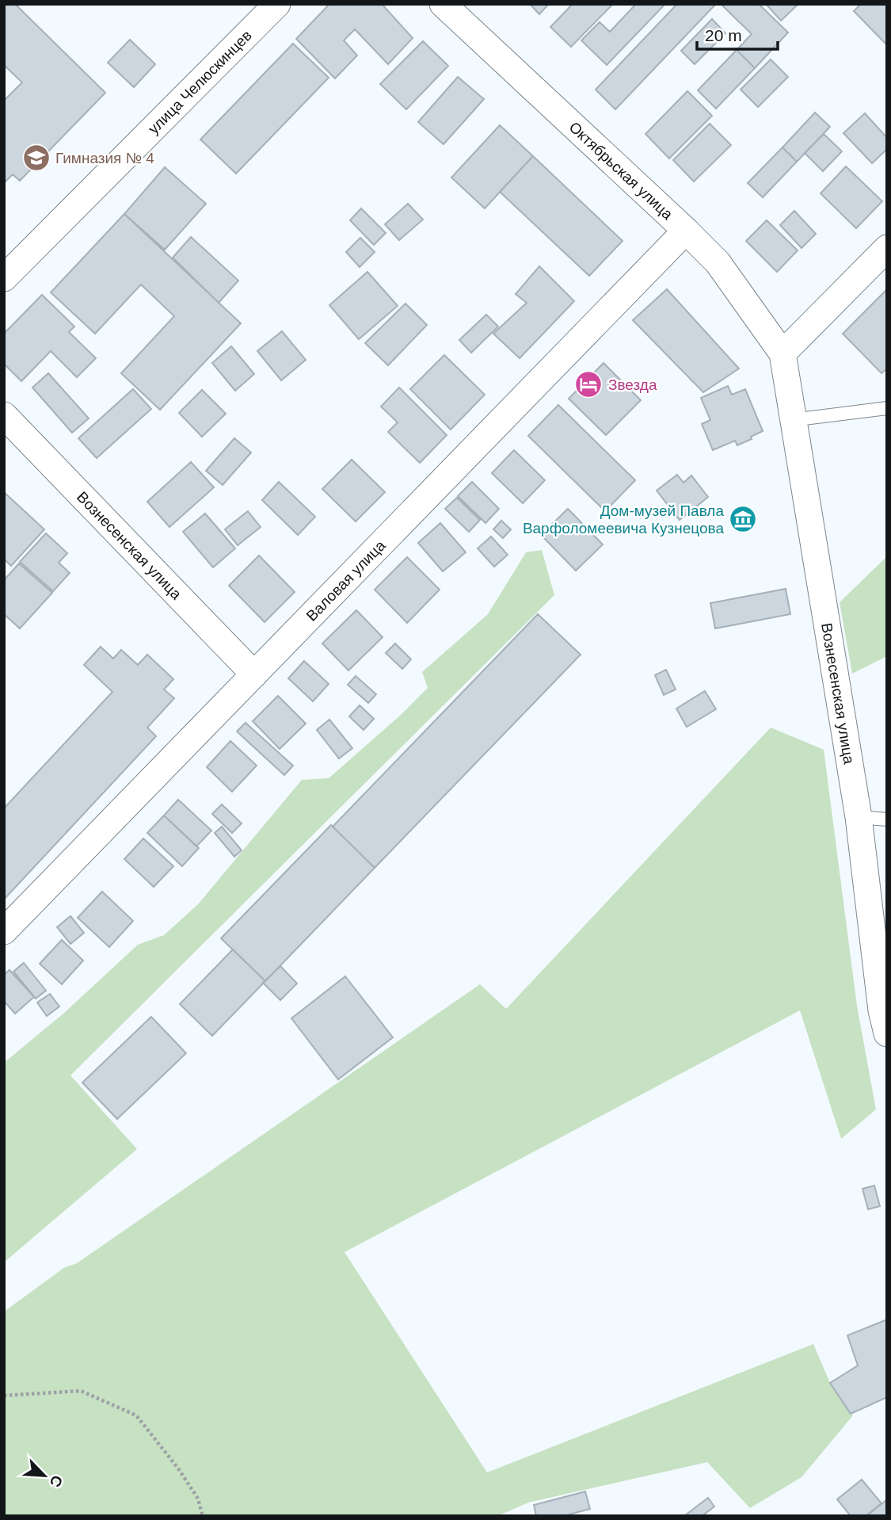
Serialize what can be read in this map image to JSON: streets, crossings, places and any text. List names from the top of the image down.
{
  "streets": {
    "street": [
      "улица Челюскинцев",
      "Октябрьская улица",
      "Вознесенская улица",
      "Валовая улица"
    ]
  },
  "crossings": [
    ["Октябрьская улица", "Вознесенская улица"],
    ["Октябрьская улица", "Валовая улица"],
    ["Вознесенская улица", "Валовая улица"]
  ],
  "places": {
    "school or university": ["Гимназия № 4"],
    "hotel": ["Звезда"],
    "museum": ["Дом-музей Павла Варфоломеевича Кузнецова"]
  },
  "scale_bar": "20 m",
  "north": "bottom right"
}
